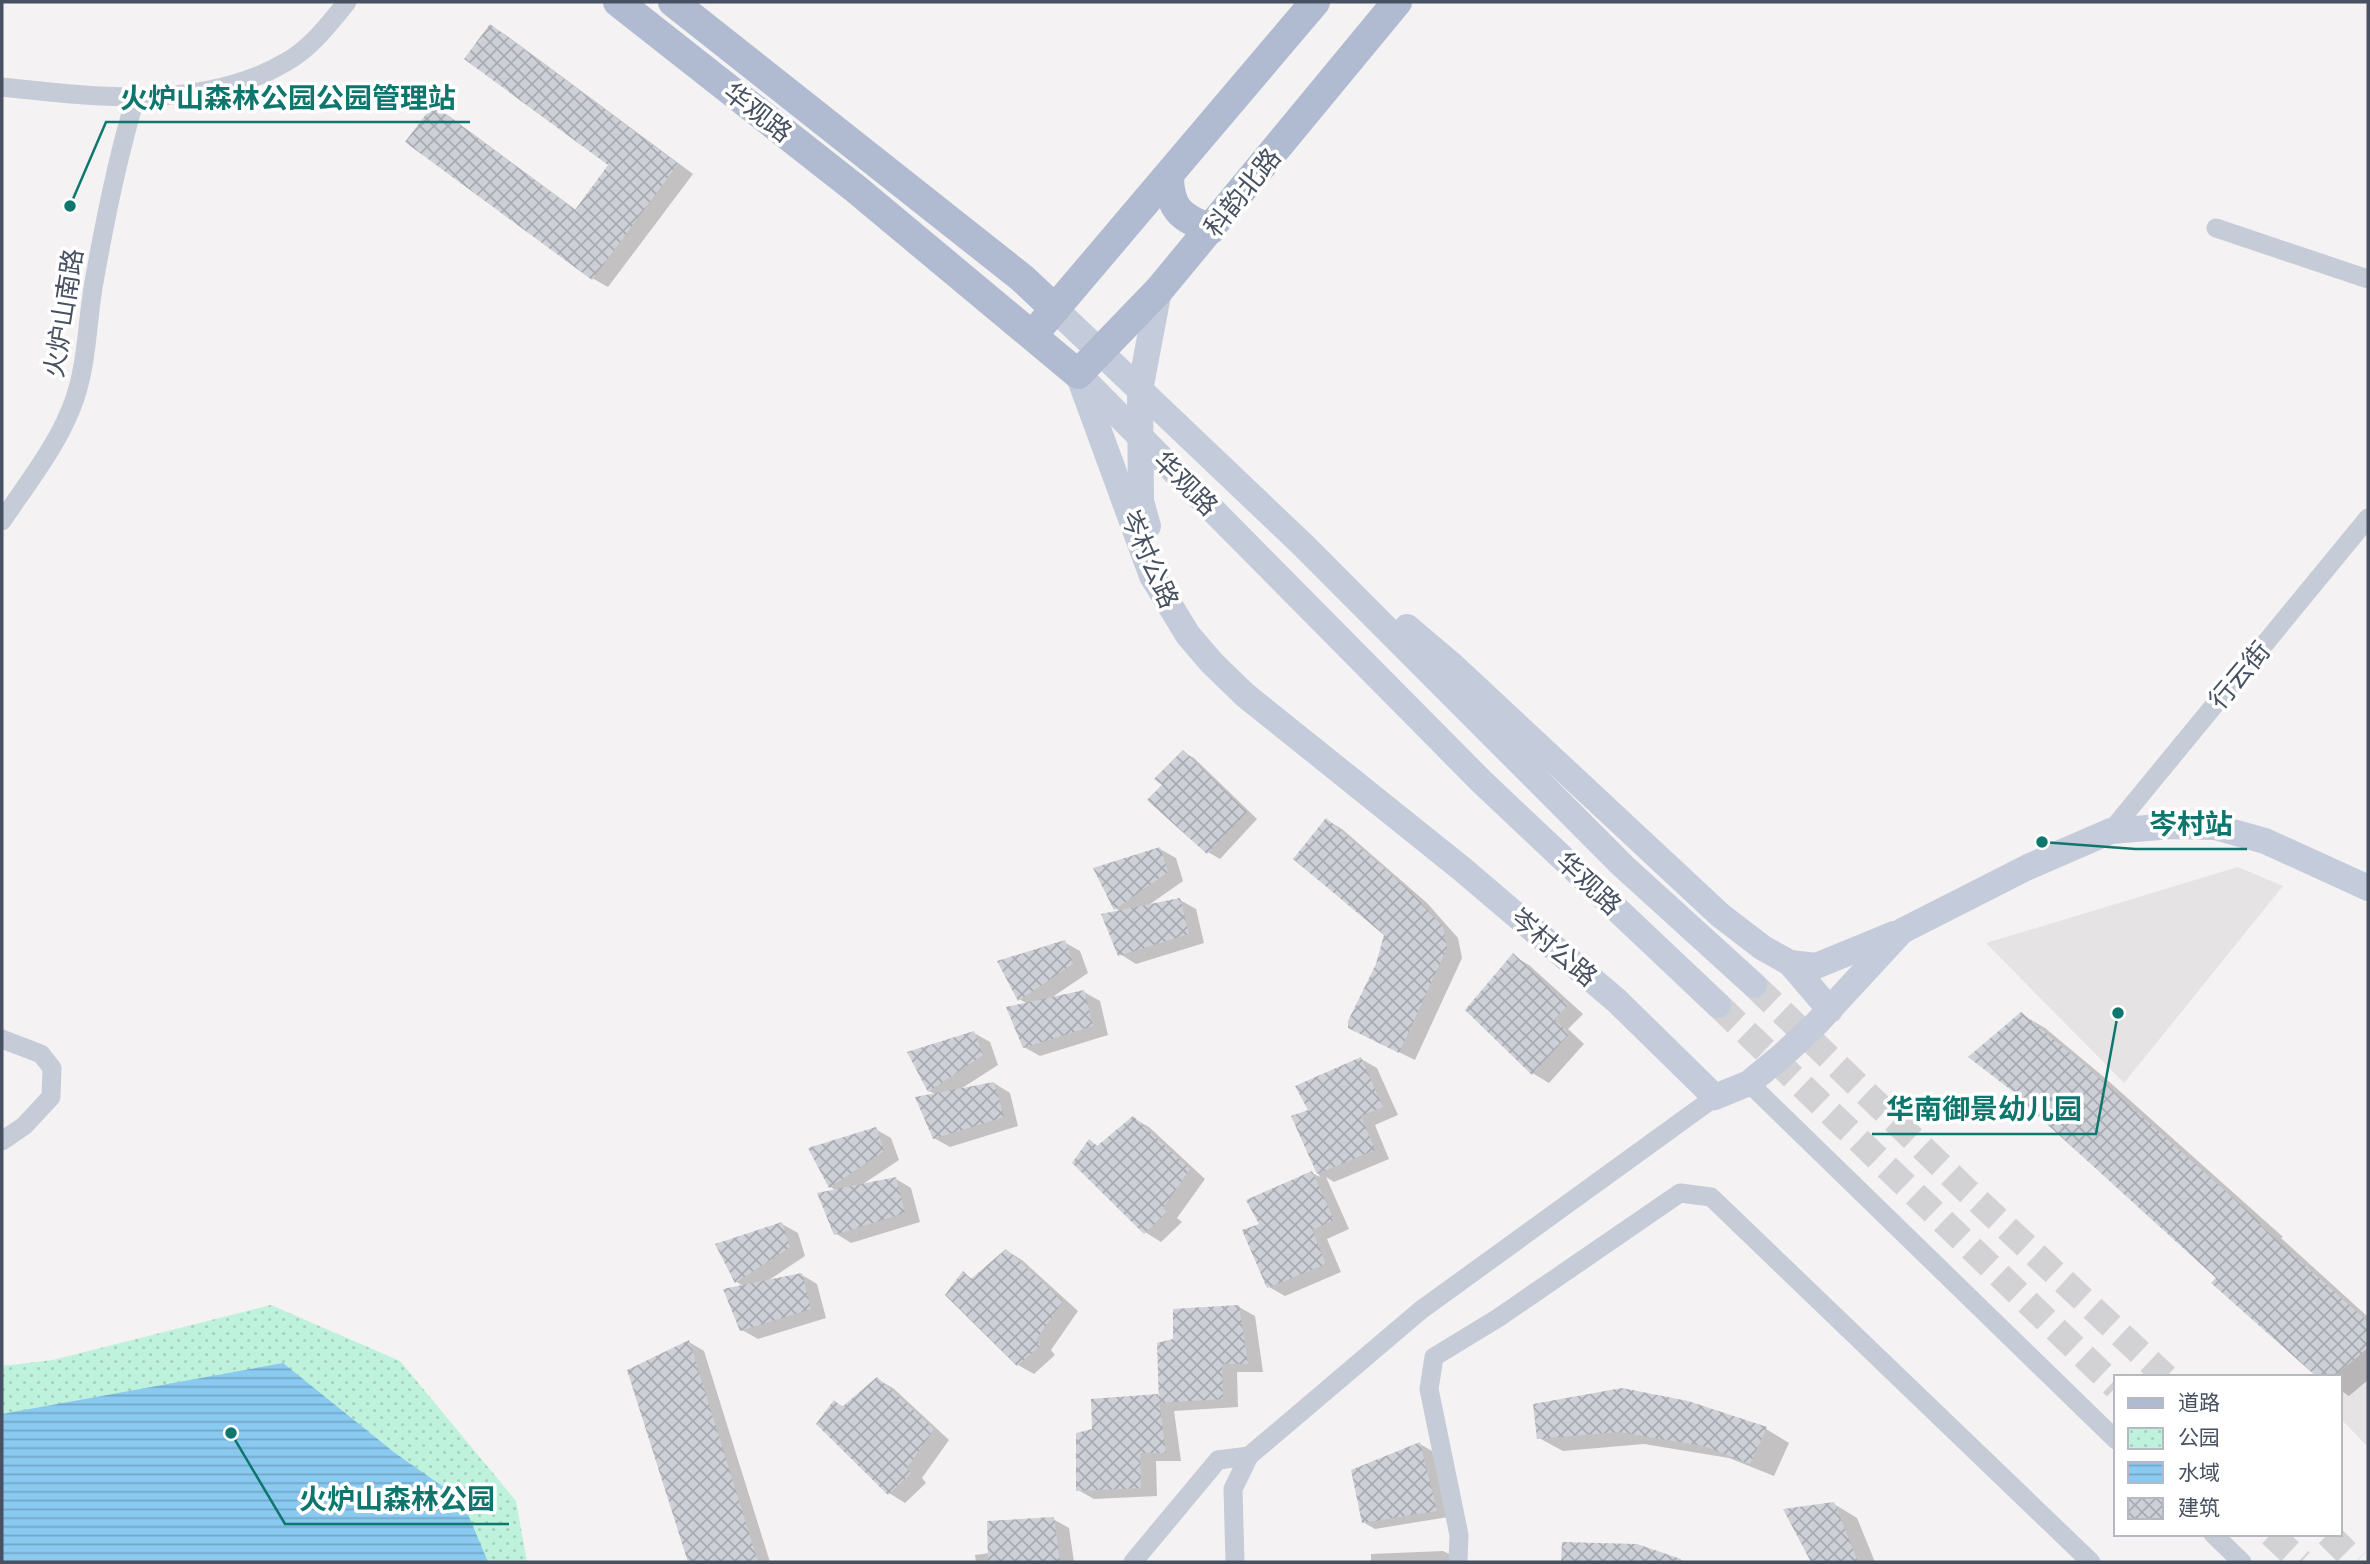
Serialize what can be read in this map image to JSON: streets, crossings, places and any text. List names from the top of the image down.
{
  "streets": {
    "main road": ["华观路", "科韵北路"],
    "street": ["火炉山南路", "岑村公路", "行云街"]
  },
  "crossings": [
    ["华观路", "科韵北路"],
    ["华观路", "岑村公路"],
    ["科韵北路", "岑村公路"]
  ],
  "places": [
    "火炉山森林公园公园管理站",
    "岑村站",
    "华南御景幼儿园",
    "火炉山森林公园"
  ],
  "legend": [
    "道路",
    "公园",
    "水域",
    "建筑"
  ]
}
